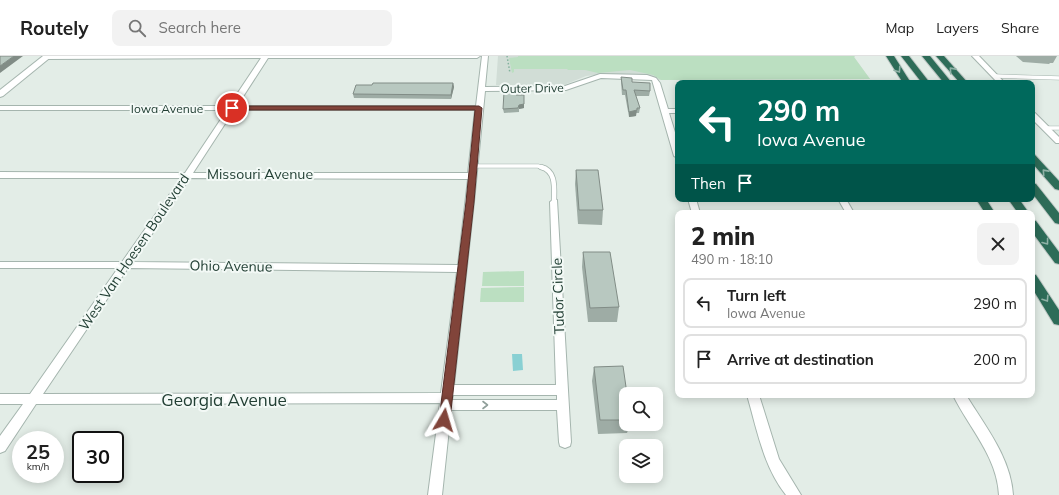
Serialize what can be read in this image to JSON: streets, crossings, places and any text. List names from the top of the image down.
{
  "streets": {
    "street": [
      "Outer Drive",
      "Iowa Avenue",
      "Missouri Avenue",
      "West Van Hoesen Boulevard",
      "Ohio Avenue",
      "Tudor Circle",
      "Georgia Avenue"
    ]
  },
  "crossings": [
    ["Iowa Avenue", "West Van Hoesen Boulevard"],
    ["Missouri Avenue", "West Van Hoesen Boulevard"],
    ["West Van Hoesen Boulevard", "Ohio Avenue"],
    ["West Van Hoesen Boulevard", "Georgia Avenue"]
  ],
  "page": {
    "header": "Routely",
    "search": "Search here",
    "nav": ["Map", "Layers", "Share"],
    "turn": ["290 m", "Iowa Avenue"],
    "then": "Then",
    "heading": ["2 min", "490 m · 18:10"],
    "list": [
      {
        "name": "Turn left",
        "note": "Iowa Avenue",
        "value": "290 m"
      },
      {
        "name": "Arrive at destination",
        "value": "200 m"
      }
    ],
    "speed": "25 km/h",
    "limit": "30"
  }
}
